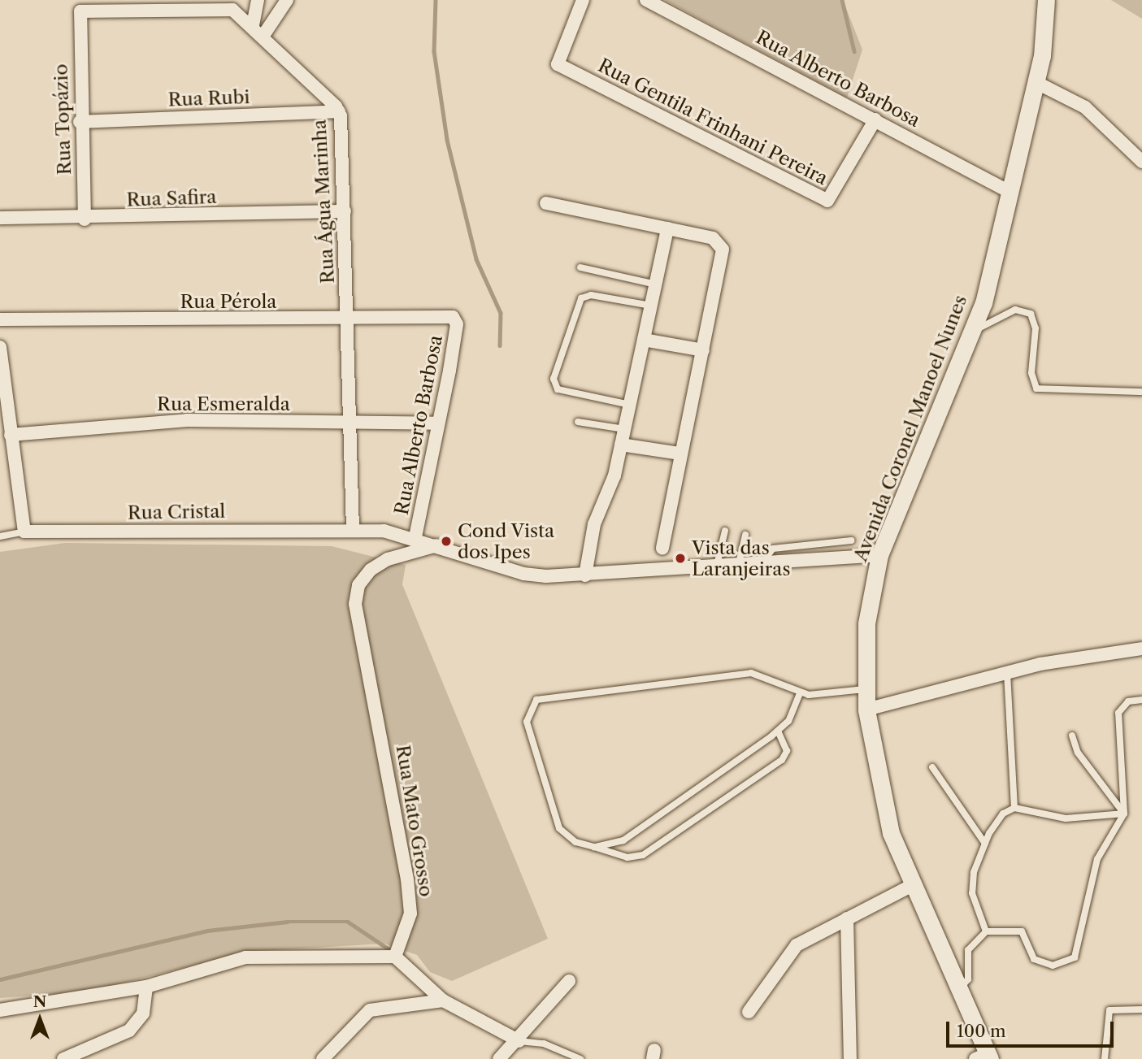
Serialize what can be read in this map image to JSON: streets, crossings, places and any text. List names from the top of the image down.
{
  "streets": {
    "street": [
      "Rua Alberto Barbosa",
      "Rua Rubi",
      "Rua Topázio",
      "Rua Gentila Frinhani Pereira",
      "Rua Safira",
      "Rua Água Marinha",
      "Rua Pérola",
      "Rua Esmeralda",
      "Avenida Coronel Manoel Nunes",
      "Rua Cristal",
      "Rua Mato Grosso"
    ]
  },
  "crossings": [
    ["Rua Alberto Barbosa", "Rua Gentila Frinhani Pereira"],
    ["Rua Alberto Barbosa", "Rua Pérola"],
    ["Rua Alberto Barbosa", "Rua Esmeralda"],
    ["Rua Alberto Barbosa", "Avenida Coronel Manoel Nunes"],
    ["Rua Alberto Barbosa", "Rua Cristal"],
    ["Rua Rubi", "Rua Topázio"],
    ["Rua Rubi", "Rua Água Marinha"],
    ["Rua Topázio", "Rua Safira"],
    ["Rua Topázio", "Rua Água Marinha"],
    ["Rua Safira", "Rua Água Marinha"],
    ["Rua Água Marinha", "Rua Pérola"],
    ["Rua Água Marinha", "Rua Esmeralda"],
    ["Rua Água Marinha", "Rua Cristal"],
    ["Avenida Coronel Manoel Nunes", "Rua Cristal"],
    ["Rua Cristal", "Rua Mato Grosso"]
  ],
  "places": ["Cond Vista dos Ipes", "Vista das Laranjeiras"],
  "scale_bar": "100 m",
  "north": "top"
}
